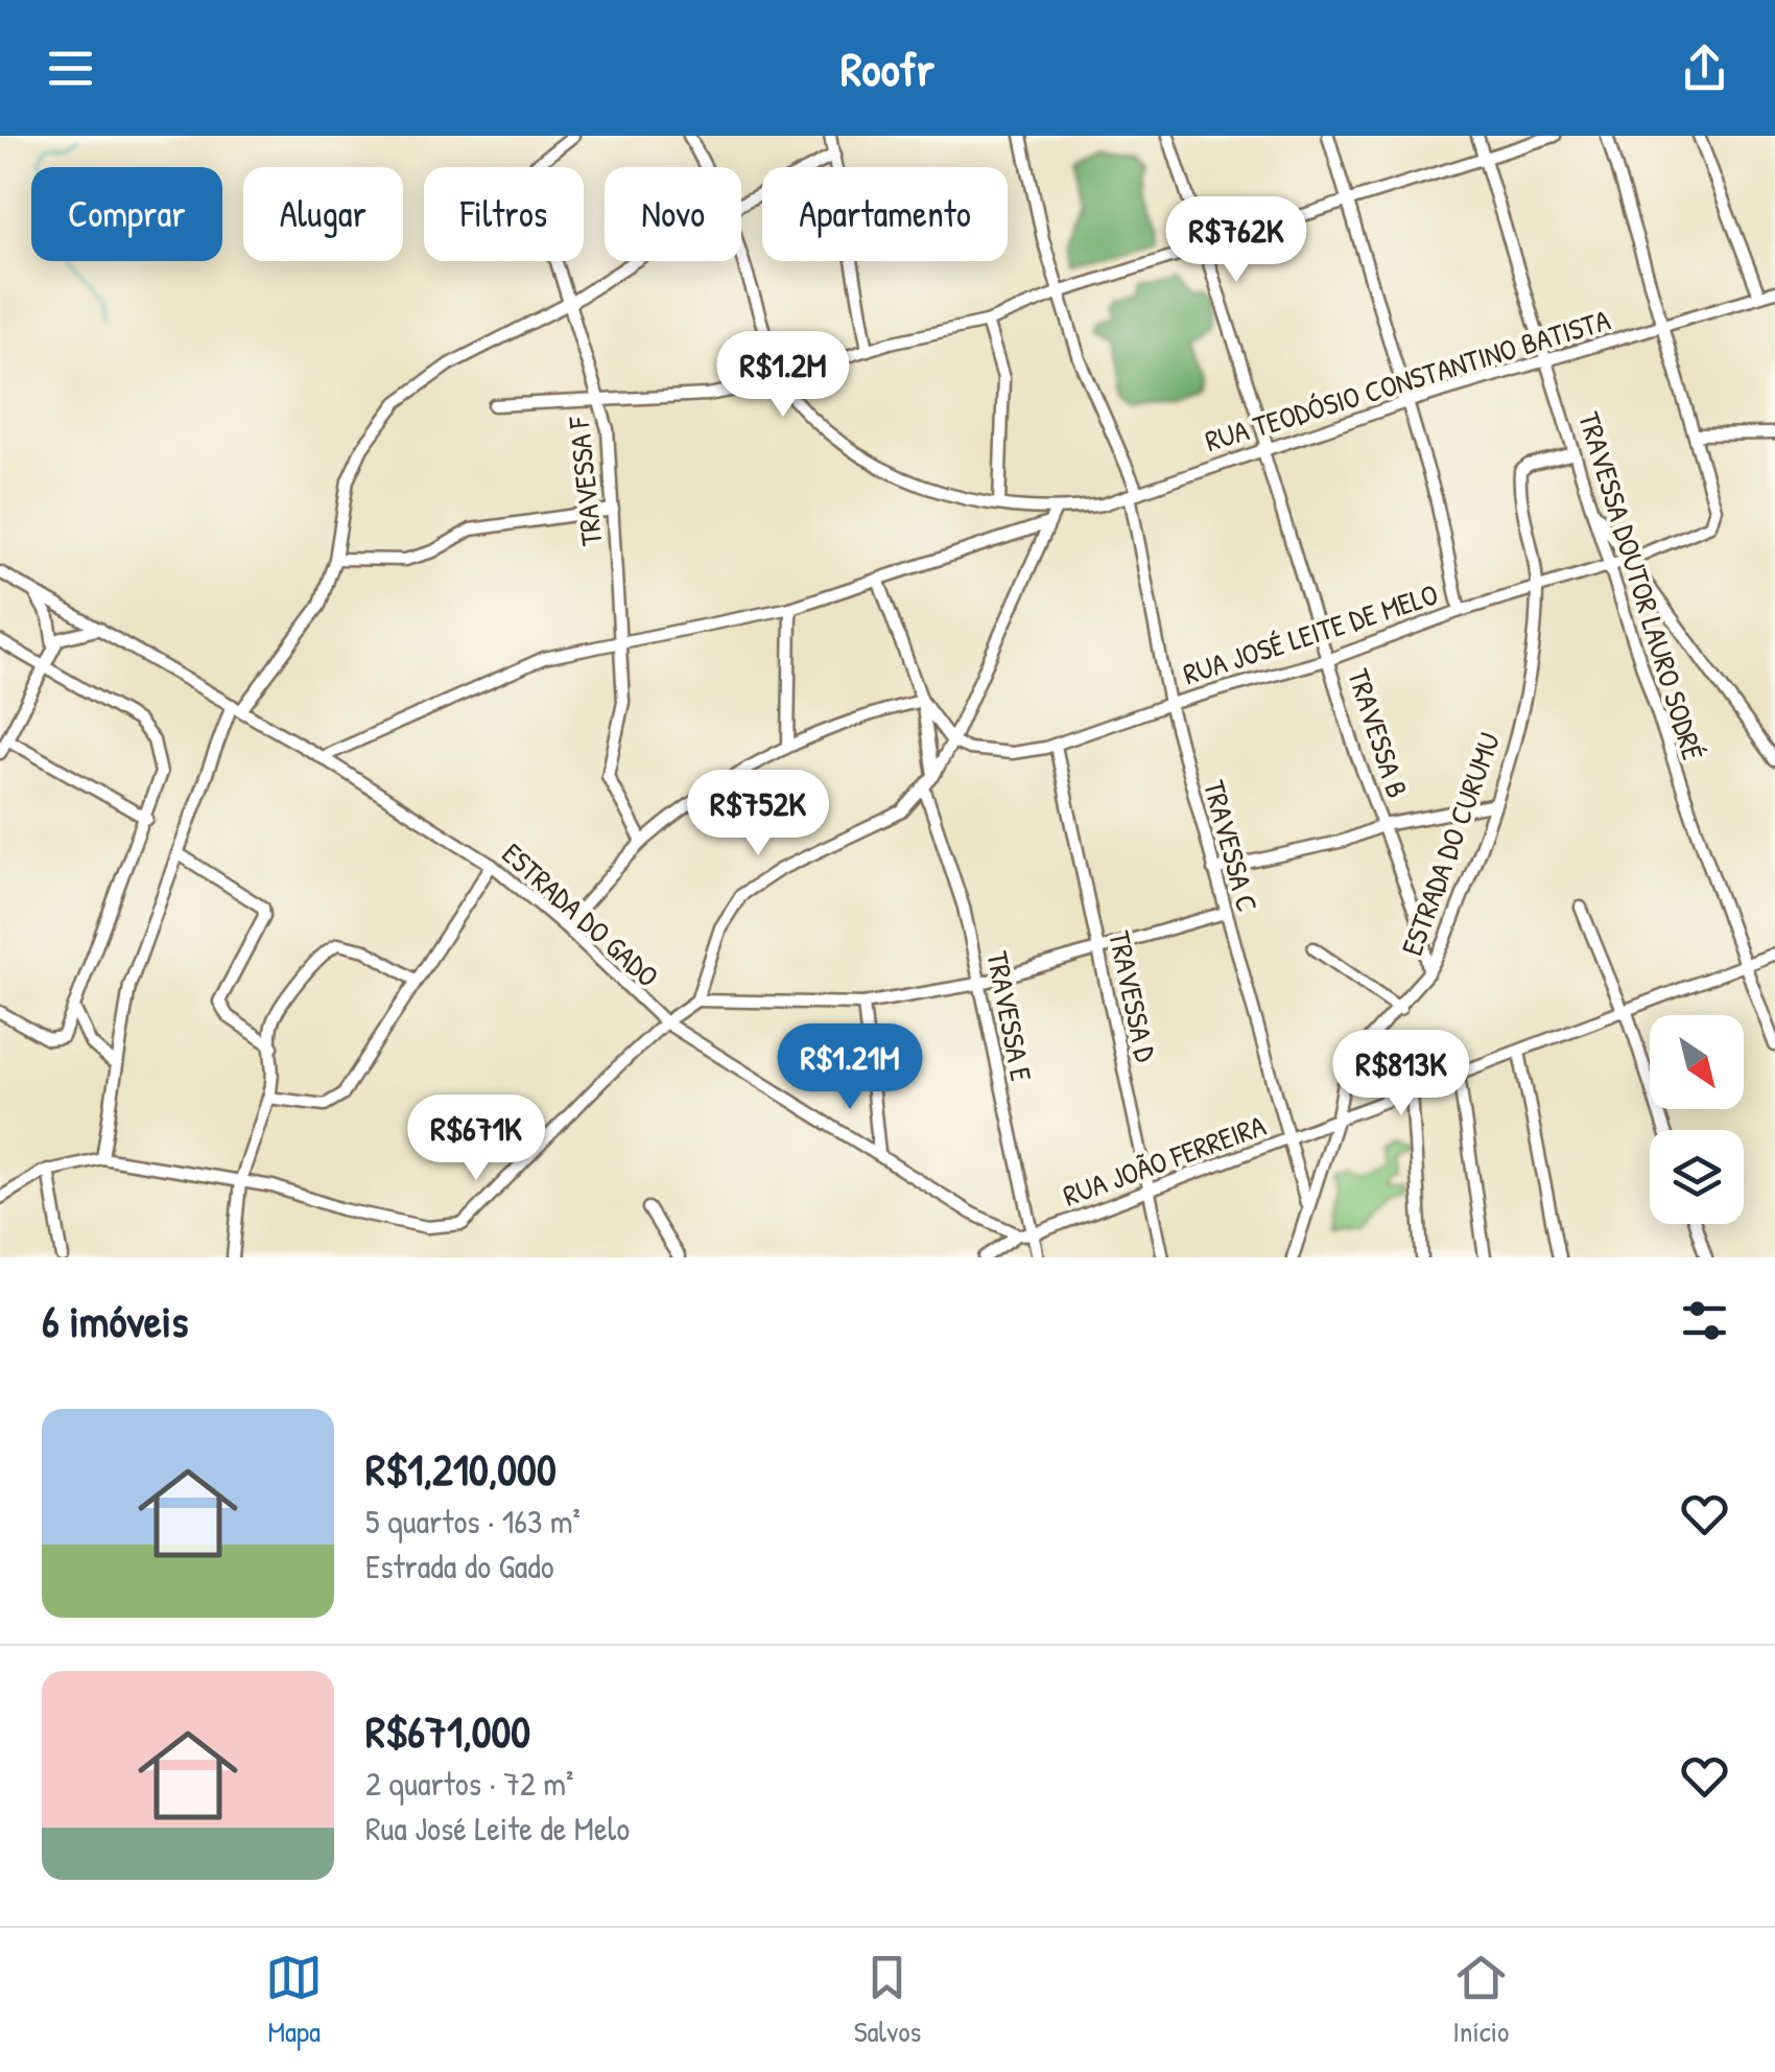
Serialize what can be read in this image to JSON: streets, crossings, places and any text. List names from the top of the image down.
{
  "streets": {
    "street": [
      "RUA TEODÓSIO CONSTANTINO BATISTA",
      "TRAVESSA F",
      "TRAVESSA DOUTOR LAURO SODRÉ",
      "RUA JOSÉ LEITE DE MELO",
      "TRAVESSA B",
      "ESTRADA DO CURUMU",
      "TRAVESSA C",
      "ESTRADA DO GADO",
      "TRAVESSA D",
      "TRAVESSA E",
      "RUA JOÃO FERREIRA"
    ]
  },
  "crossings": [
    ["RUA TEODÓSIO CONSTANTINO BATISTA", "TRAVESSA F"],
    ["RUA TEODÓSIO CONSTANTINO BATISTA", "TRAVESSA DOUTOR LAURO SODRÉ"],
    ["RUA TEODÓSIO CONSTANTINO BATISTA", "TRAVESSA B"],
    ["RUA TEODÓSIO CONSTANTINO BATISTA", "TRAVESSA C"],
    ["RUA TEODÓSIO CONSTANTINO BATISTA", "ESTRADA DO GADO"],
    ["TRAVESSA DOUTOR LAURO SODRÉ", "RUA JOSÉ LEITE DE MELO"],
    ["TRAVESSA DOUTOR LAURO SODRÉ", "ESTRADA DO CURUMU"],
    ["TRAVESSA DOUTOR LAURO SODRÉ", "RUA JOÃO FERREIRA"],
    ["RUA JOSÉ LEITE DE MELO", "TRAVESSA B"],
    ["RUA JOSÉ LEITE DE MELO", "ESTRADA DO CURUMU"],
    ["RUA JOSÉ LEITE DE MELO", "TRAVESSA C"],
    ["RUA JOSÉ LEITE DE MELO", "TRAVESSA D"],
    ["TRAVESSA B", "ESTRADA DO CURUMU"],
    ["ESTRADA DO CURUMU", "TRAVESSA C"],
    ["ESTRADA DO CURUMU", "RUA JOÃO FERREIRA"],
    ["TRAVESSA C", "RUA JOÃO FERREIRA"],
    ["ESTRADA DO GADO", "RUA JOÃO FERREIRA"],
    ["TRAVESSA D", "RUA JOÃO FERREIRA"],
    ["TRAVESSA E", "RUA JOÃO FERREIRA"]
  ],
  "north": "bottom right",
  "page": {
    "header": "Roofr",
    "chip": [
      "Comprar",
      "Alugar",
      "Filtros",
      "Novo",
      "Apartamento"
    ],
    "price": [
      "R$762K",
      "R$1.2M",
      "R$752K",
      "R$1.21M",
      "R$813K",
      "R$671K"
    ],
    "heading": "6 imóveis",
    "list": [
      {
        "name": "R$1,210,000",
        "note": "5 quartos · 163 m² · Estrada do Gado"
      },
      {
        "name": "R$671,000",
        "note": "2 quartos · 72 m² · Rua José Leite de Melo"
      }
    ],
    "tabs": ["Mapa", "Salvos", "Início"]
  }
}
